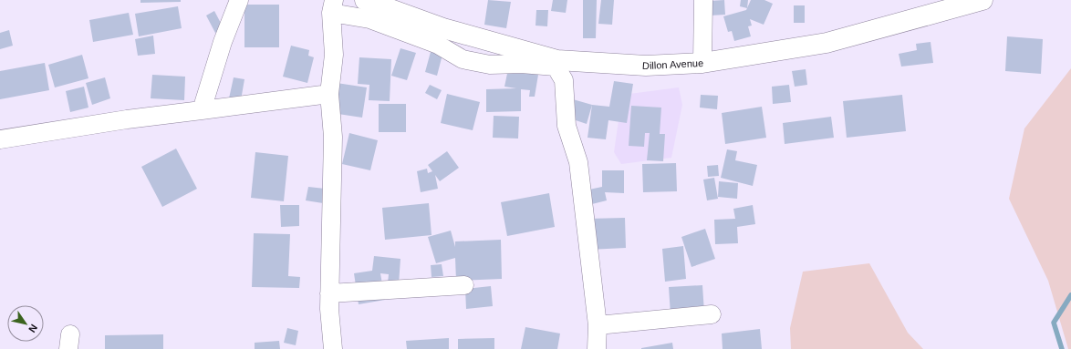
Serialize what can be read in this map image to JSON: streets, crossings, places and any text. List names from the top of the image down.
{
  "streets": {
    "street": ["Dillon Avenue"]
  },
  "north": "bottom right"
}
